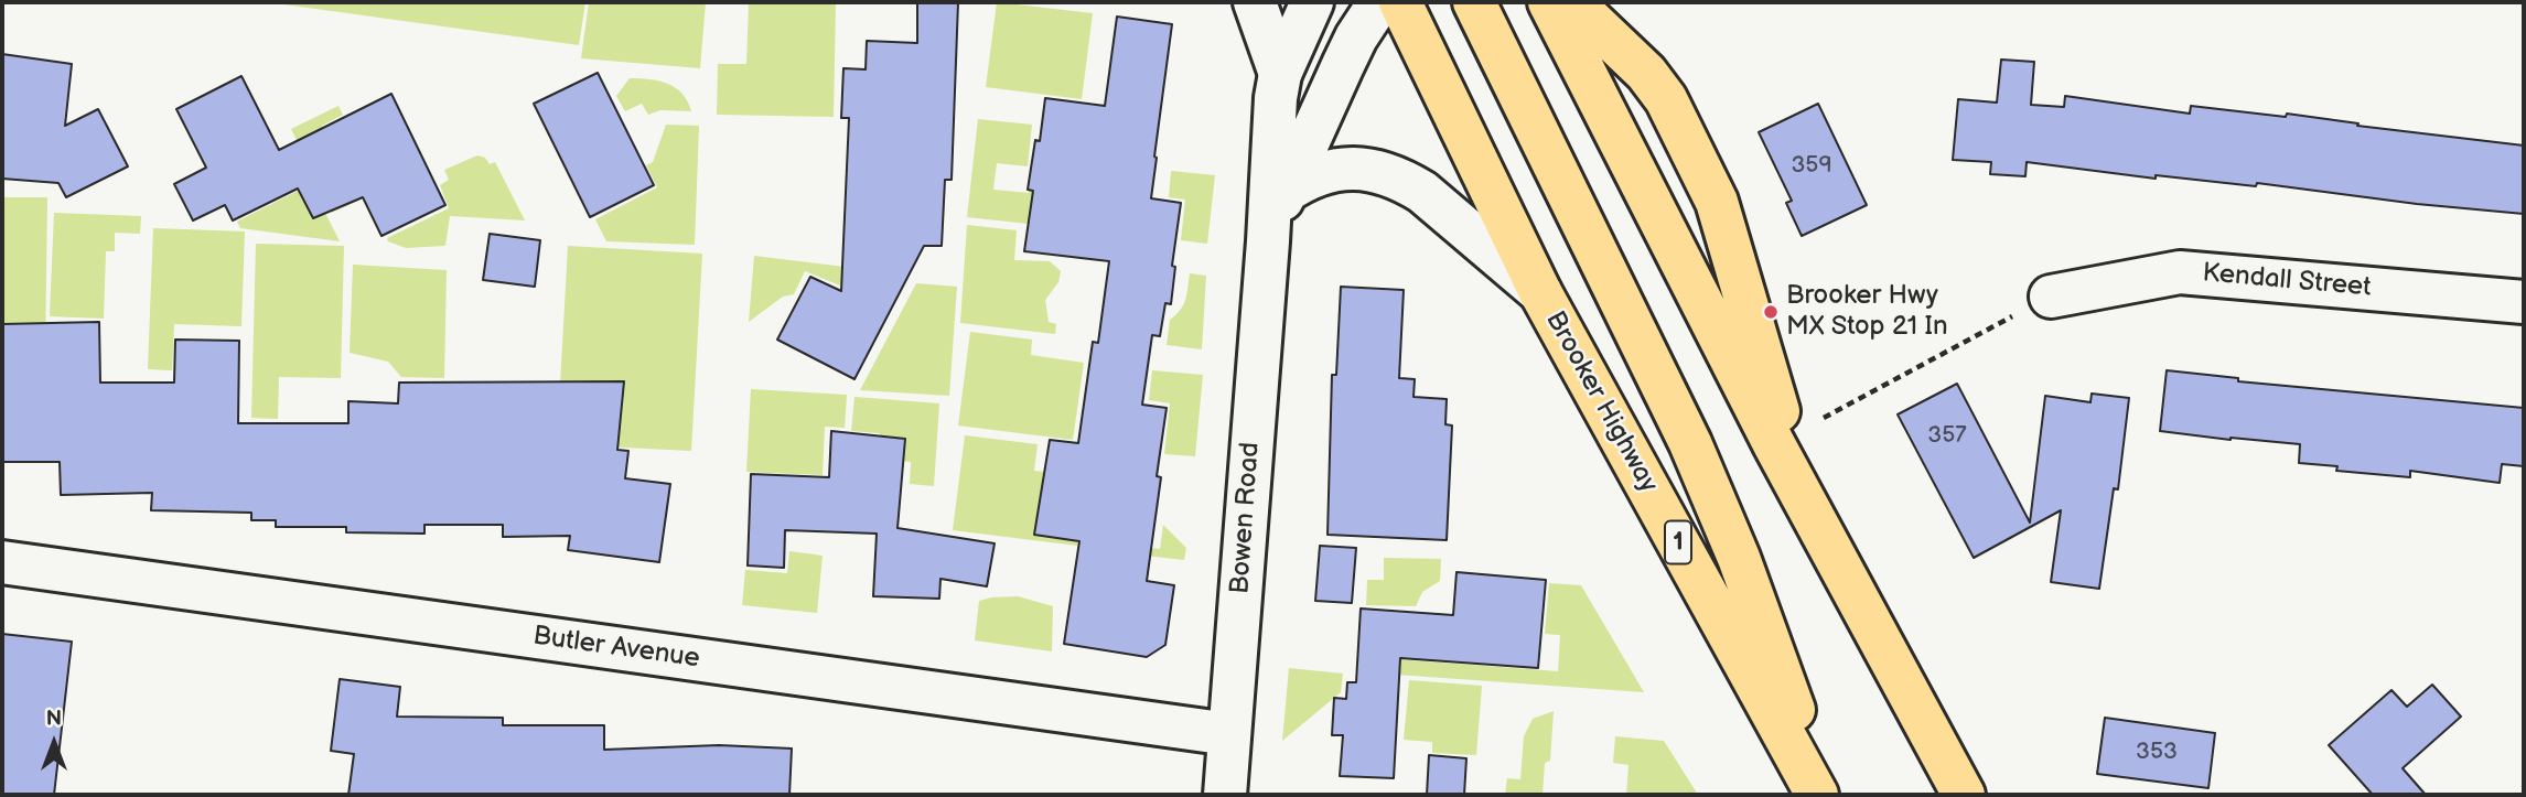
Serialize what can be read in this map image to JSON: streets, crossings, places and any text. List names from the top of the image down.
{
  "streets": {
    "highway": ["Brooker Highway", "1"],
    "street": ["Kendall Street", "Bowen Road", "Butler Avenue"]
  },
  "crossings": [
    ["Bowen Road", "Butler Avenue"]
  ],
  "places": ["Brooker Hwy MX Stop 21 In"],
  "house_numbers": ["359", "357", "353"],
  "north": "top"
}
